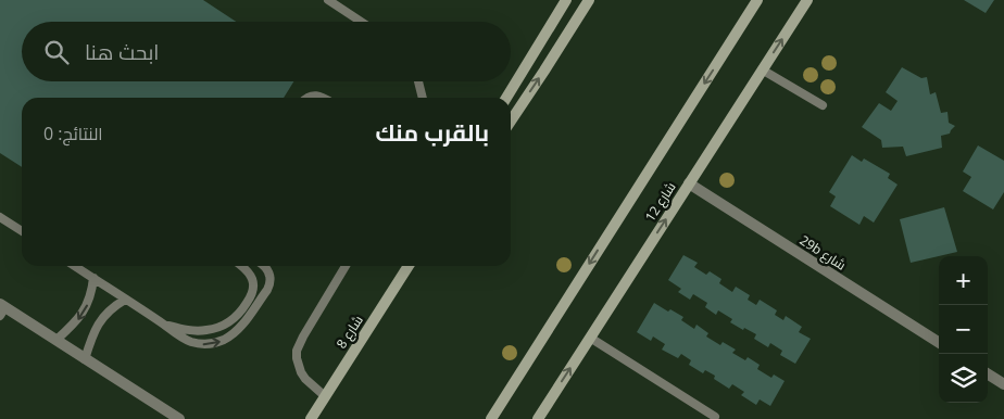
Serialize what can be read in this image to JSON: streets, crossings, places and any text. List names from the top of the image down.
{
  "streets": {
    "street": ["شارع 12", "29b شارع", "شارع 8"]
  },
  "crossings": [
    ["شارع 12", "29b شارع"]
  ],
  "page": {
    "search": "ابحث هنا",
    "heading": ["بالقرب منك", "النتائج: 0"],
    "map_buttons": ["+", "−"]
  }
}
